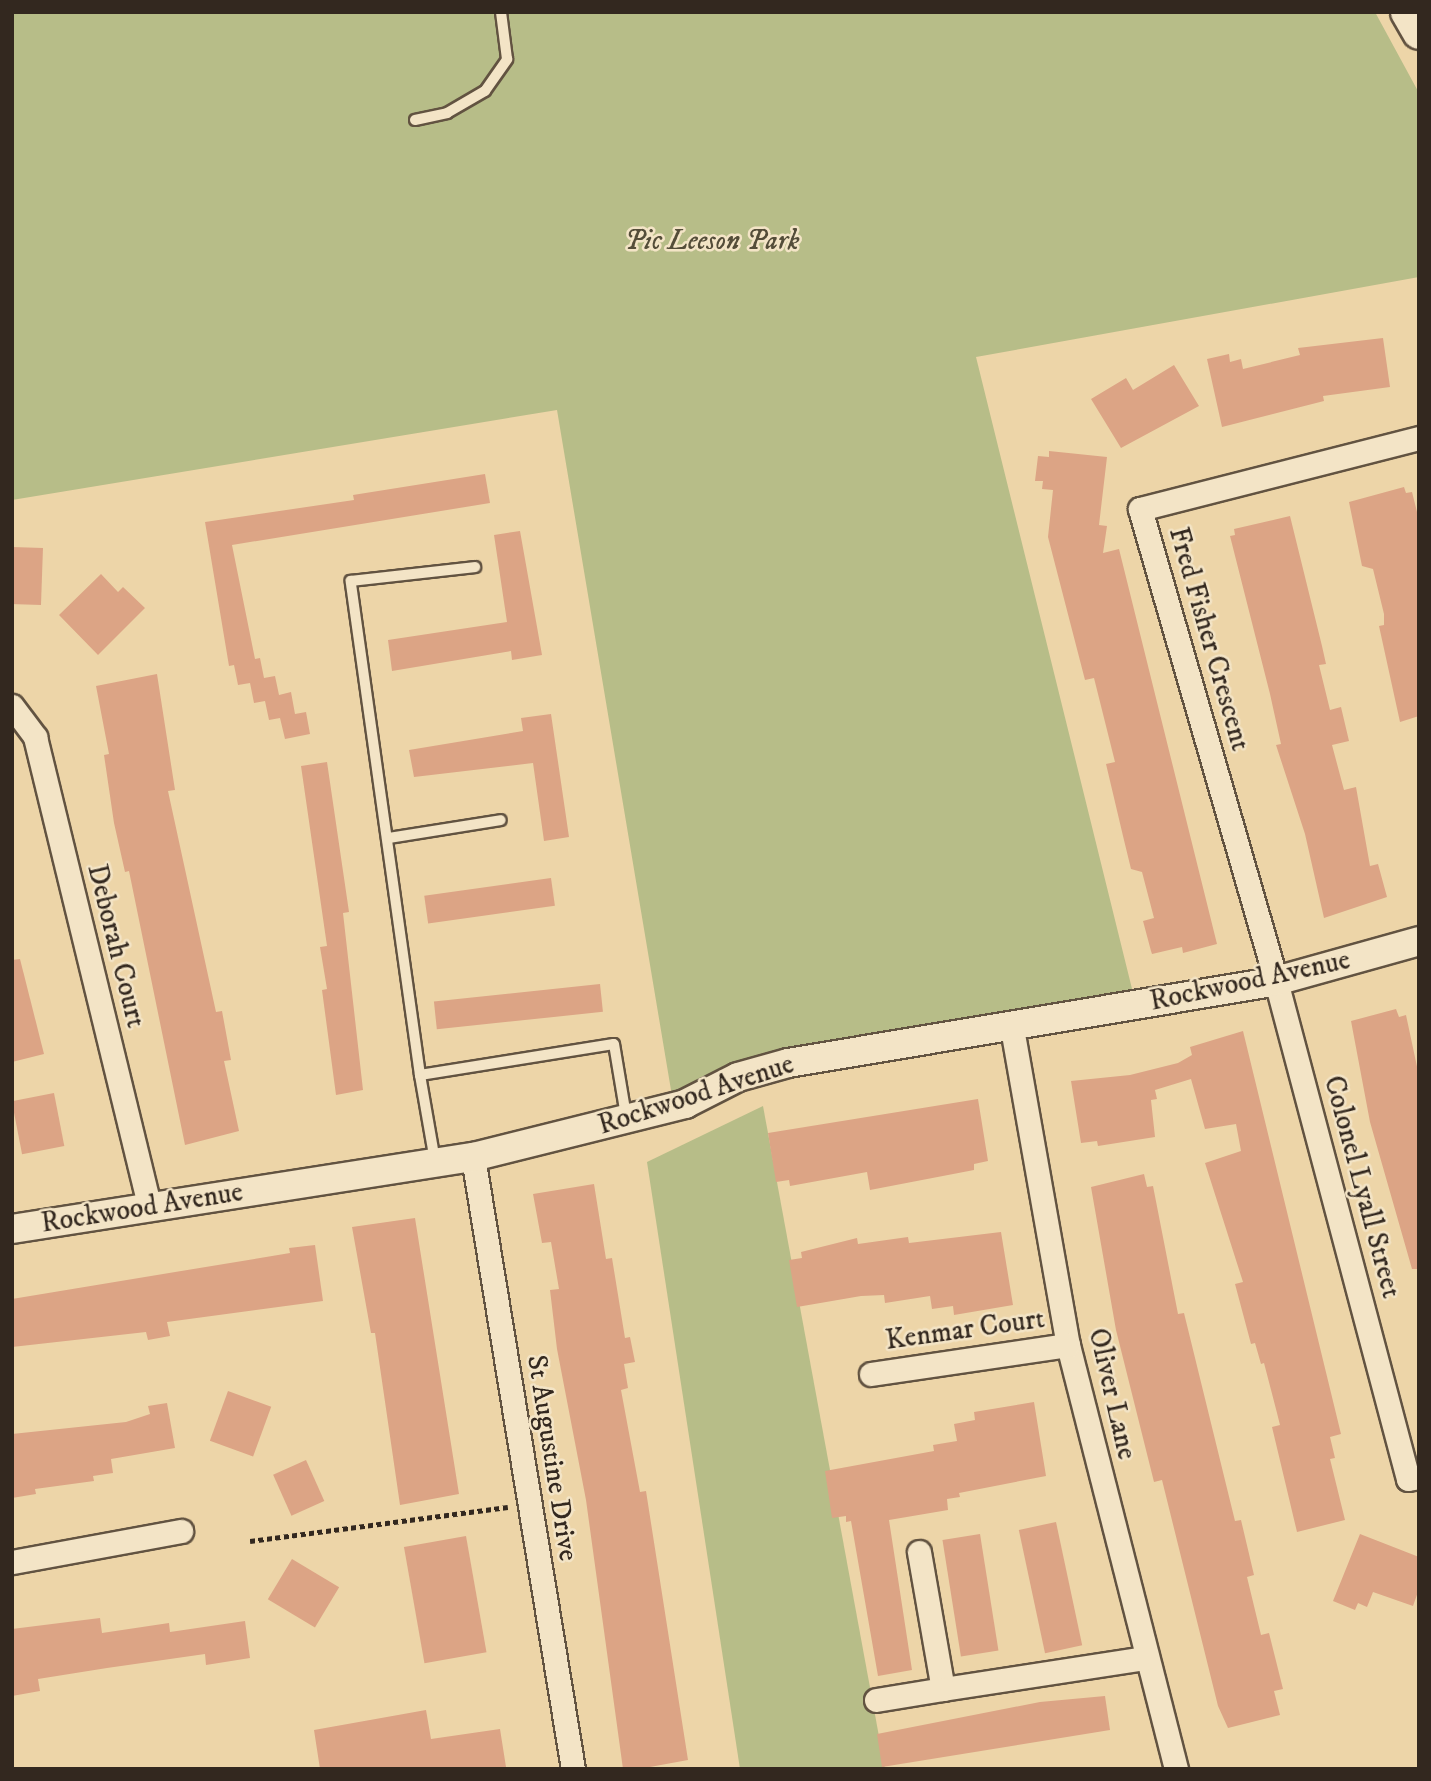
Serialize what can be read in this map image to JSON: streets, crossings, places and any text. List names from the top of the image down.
{
  "streets": {
    "street": [
      "Fred Fisher Crescent",
      "Deborah Court",
      "Rockwood Avenue",
      "Colonel Lyall Street",
      "Kenmar Court",
      "Oliver Lane",
      "St Augustine Drive"
    ]
  },
  "crossings": [
    ["Fred Fisher Crescent", "Rockwood Avenue"],
    ["Fred Fisher Crescent", "Colonel Lyall Street"],
    ["Deborah Court", "Rockwood Avenue"],
    ["Rockwood Avenue", "Colonel Lyall Street"],
    ["Rockwood Avenue", "Oliver Lane"],
    ["Rockwood Avenue", "St Augustine Drive"],
    ["Kenmar Court", "Oliver Lane"]
  ],
  "parks": ["Pic Leeson Park"]
}
